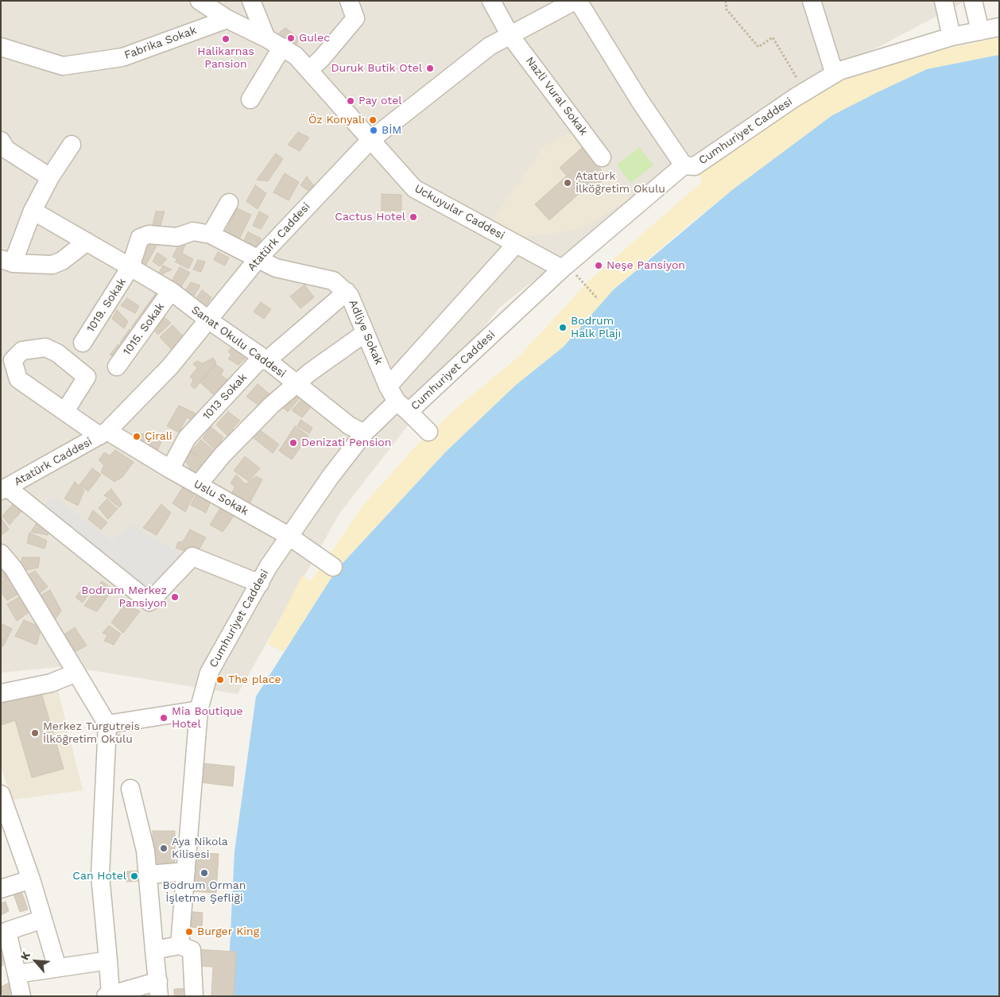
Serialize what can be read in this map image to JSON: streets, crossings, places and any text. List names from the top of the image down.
{
  "streets": {
    "street": [
      "Fabrika Sokak",
      "Nazli Vural Sokak",
      "Cumhuriyet Caddesi",
      "Uckuyular Caddesi",
      "Atatürk Caddesi",
      "1019. Sokak",
      "1015. Sokak",
      "Adliye Sokak",
      "Sanat Okulu Caddesi",
      "1013 Sokak",
      "Uslu Sokak"
    ]
  },
  "crossings": [
    ["Fabrika Sokak", "Uckuyular Caddesi"],
    ["Nazli Vural Sokak", "Atatürk Caddesi"],
    ["Cumhuriyet Caddesi", "Uckuyular Caddesi"],
    ["Cumhuriyet Caddesi", "Adliye Sokak"],
    ["Cumhuriyet Caddesi", "Sanat Okulu Caddesi"],
    ["Cumhuriyet Caddesi", "Uslu Sokak"],
    ["Uckuyular Caddesi", "Atatürk Caddesi"],
    ["Atatürk Caddesi", "Adliye Sokak"],
    ["Atatürk Caddesi", "Sanat Okulu Caddesi"],
    ["Atatürk Caddesi", "Uslu Sokak"],
    ["1019. Sokak", "Adliye Sokak"],
    ["1019. Sokak", "Sanat Okulu Caddesi"],
    ["1015. Sokak", "Sanat Okulu Caddesi"],
    ["Adliye Sokak", "Sanat Okulu Caddesi"],
    ["Adliye Sokak", "1013 Sokak"],
    ["Sanat Okulu Caddesi", "1013 Sokak"],
    ["1013 Sokak", "Uslu Sokak"]
  ],
  "places": [
    "Gulec",
    "Halikarnas Pansion",
    "Duruk Butik Otel",
    "Pay otel",
    "Öz Konyalı",
    "BİM",
    "Atatürk İlköğretim Okulu",
    "Cactus Hotel",
    "Neşe Pansiyon",
    "Bodrum Halk Plajı",
    "Çirali",
    "Denizati Pension",
    "Bodrum Merkez Pansiyon",
    "The place",
    "Mia Boutique Hotel",
    "Merkez Turgutreis İlköğretim Okulu",
    "Aya Nikola Kilisesi",
    "Bodrum Orman İşletme Şefliği",
    "Can Hotel",
    "Burger King"
  ],
  "north": "top left"
}
